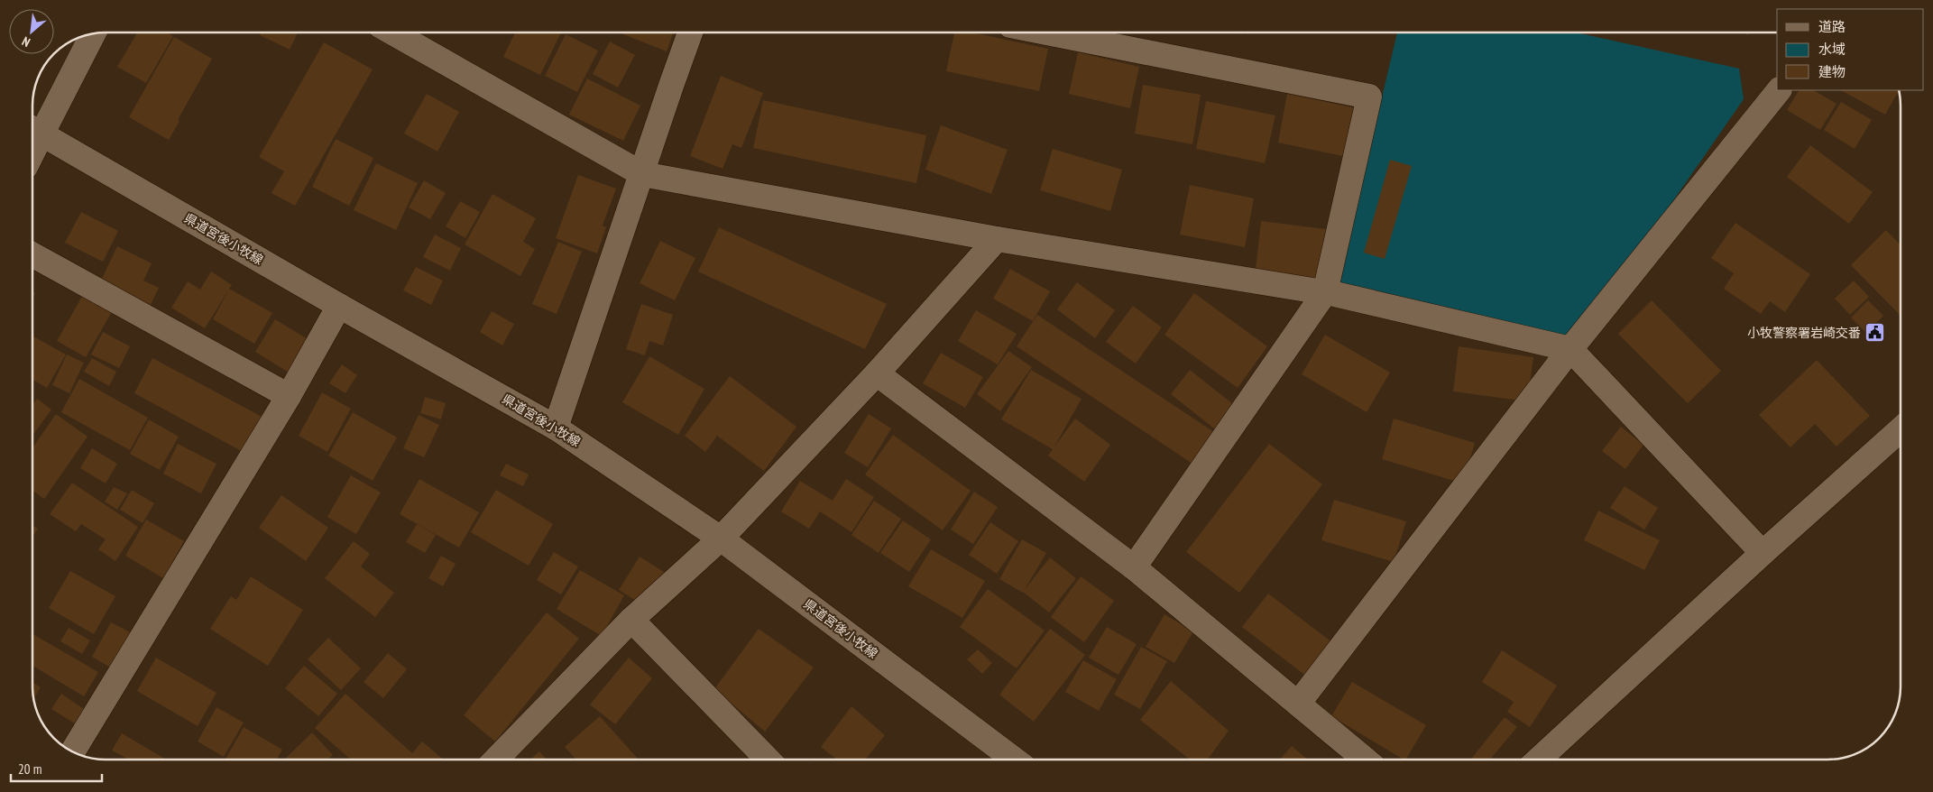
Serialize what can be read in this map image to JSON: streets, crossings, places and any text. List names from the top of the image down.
{
  "streets": {
    "street": ["県道宮後小牧線"]
  },
  "places": {
    "public building": ["小牧警察署岩崎交番"]
  },
  "legend": ["道路", "水域", "建物"],
  "scale_bar": "20 m",
  "north": "bottom left"
}
